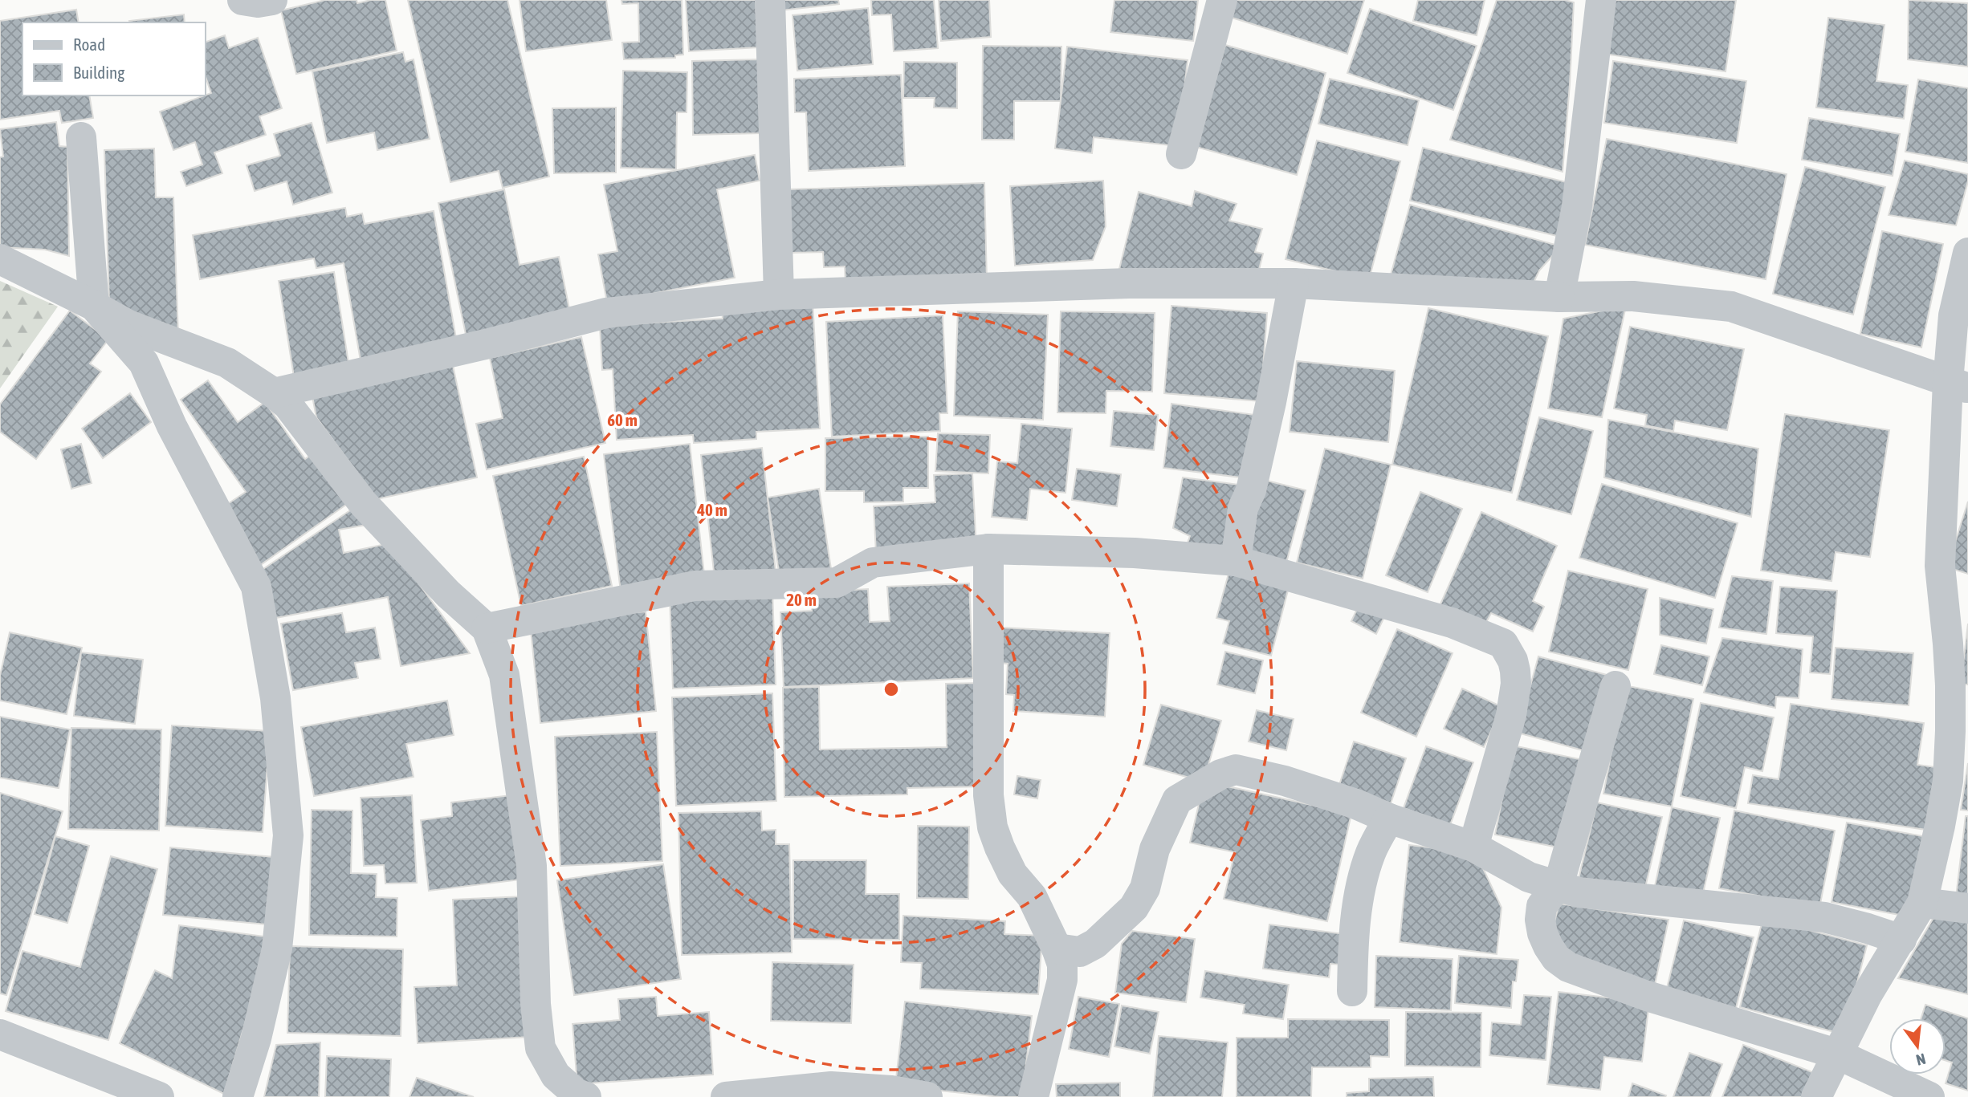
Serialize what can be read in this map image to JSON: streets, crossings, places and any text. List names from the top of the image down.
{
  "legend": ["Road", "Building"],
  "north": "bottom",
  "rings": ["60 m", "40 m", "20 m"]
}
